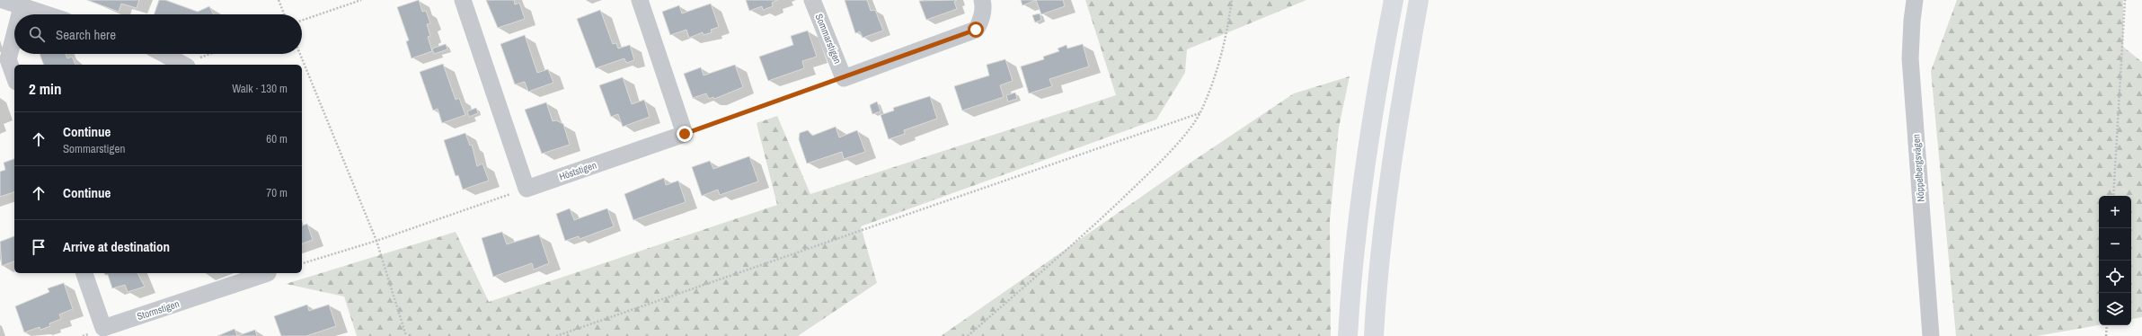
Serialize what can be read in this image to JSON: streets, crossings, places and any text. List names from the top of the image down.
{
  "streets": {
    "street": [
      "Sommarstigen",
      "Nöppelbergsvägen",
      "Höststigen",
      "Stormstigen"
    ]
  },
  "page": {
    "search": "Search here",
    "heading": ["2 min", "Walk · 130 m"],
    "list": [
      ["Continue", "Sommarstigen", "60 m"],
      ["Continue", "70 m"],
      "Arrive at destination"
    ],
    "map_buttons": ["+", "−"]
  }
}
